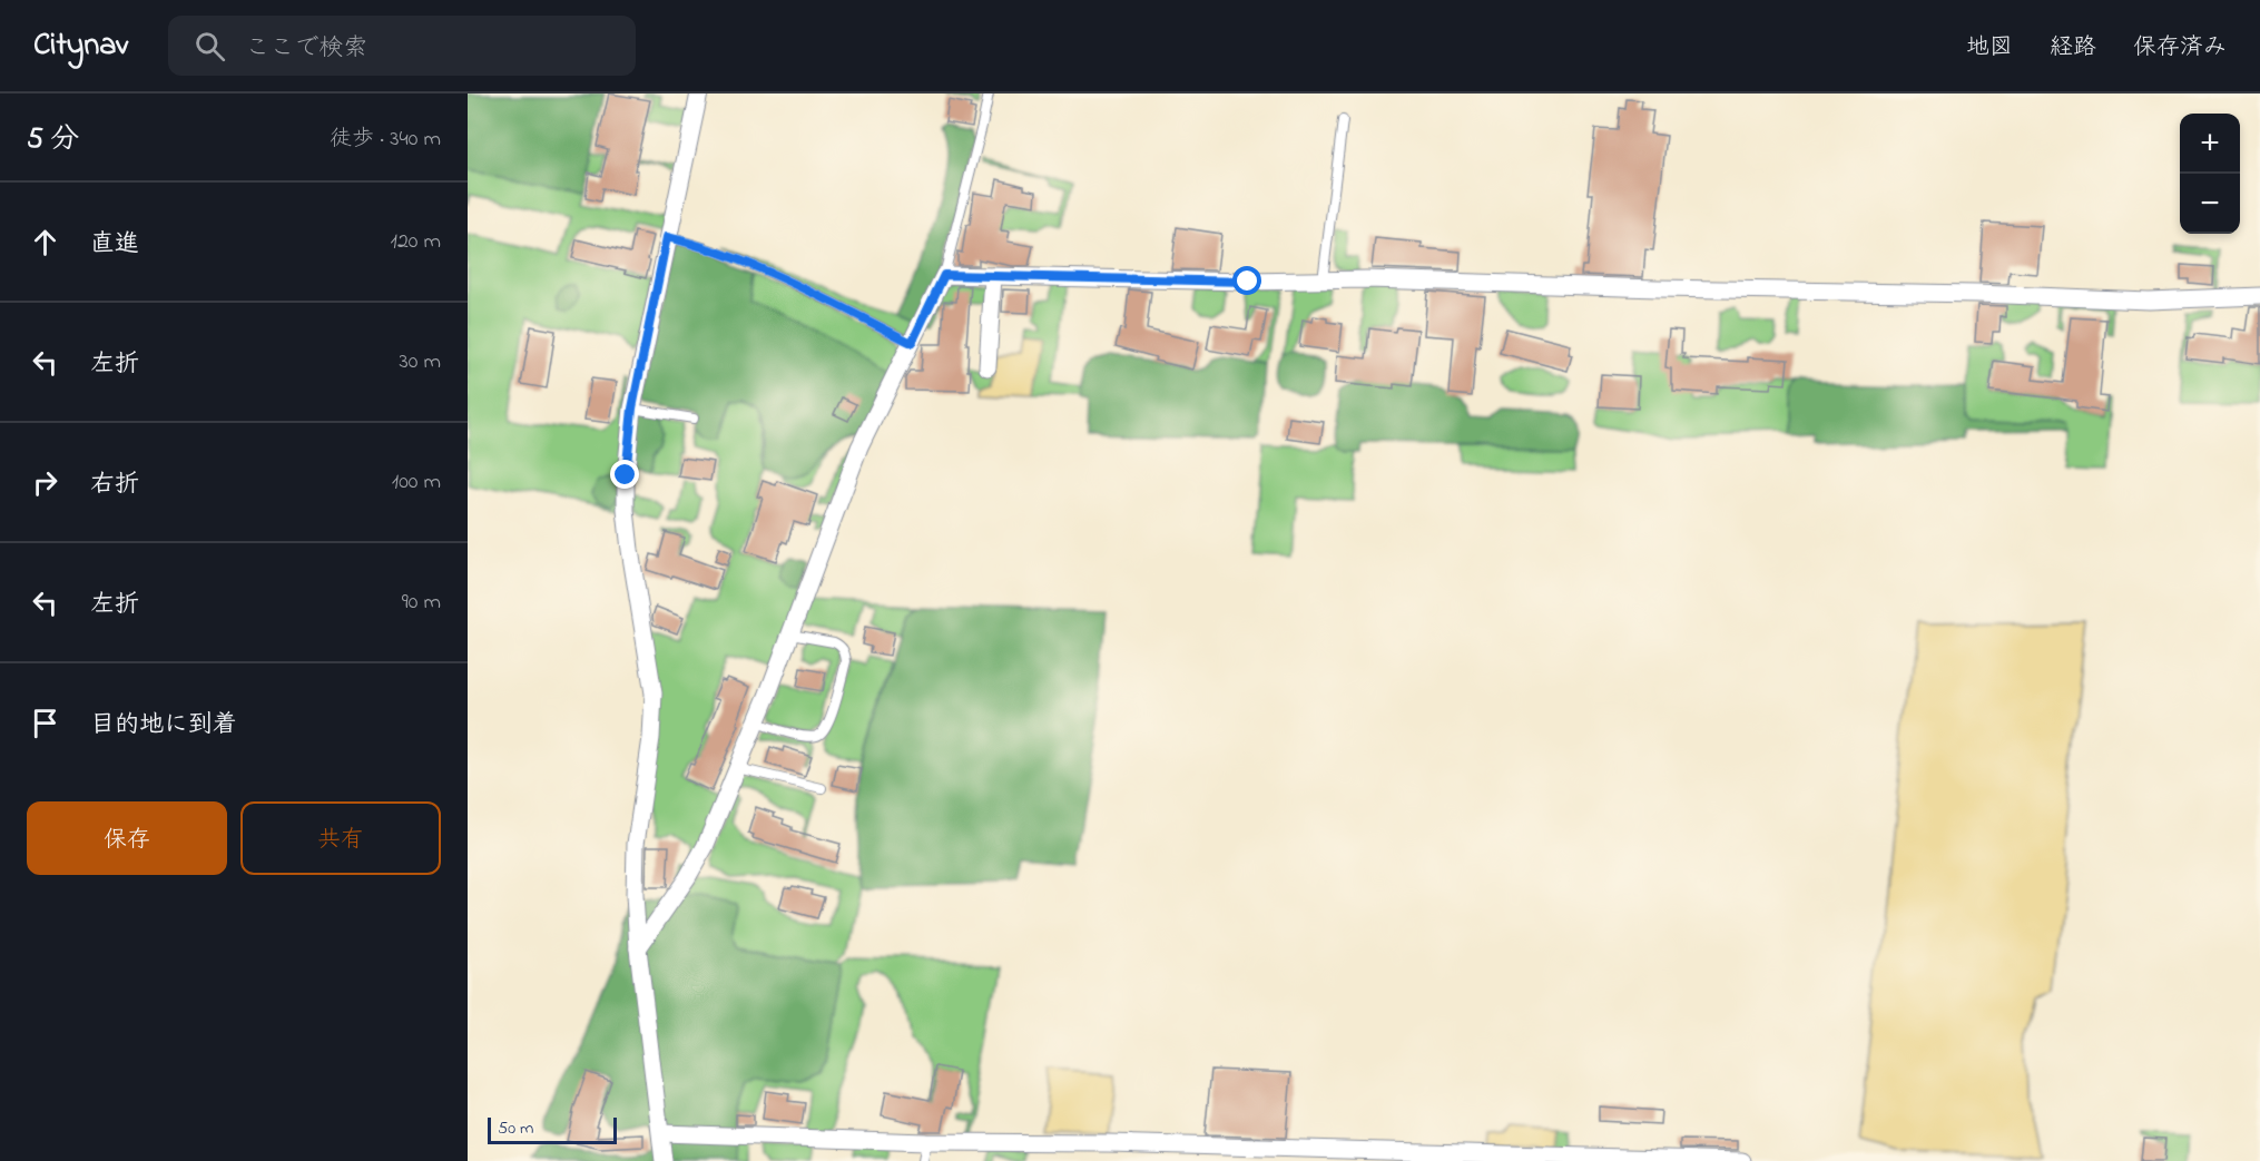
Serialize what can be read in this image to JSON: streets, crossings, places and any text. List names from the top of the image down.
{
  "scale_bar": "50 m",
  "page": {
    "header": "Citynav",
    "search": "ここで検索",
    "nav": ["地図", "経路", "保存済み"],
    "heading": ["5 分", "徒歩 · 340 m"],
    "map_buttons": ["+", "−"],
    "list": [
      ["直進", "120 m"],
      ["左折", "30 m"],
      ["右折", "100 m"],
      ["左折", "90 m"],
      "目的地に到着"
    ],
    "buttons": ["保存", "共有"],
    "scale": "50 m"
  }
}
